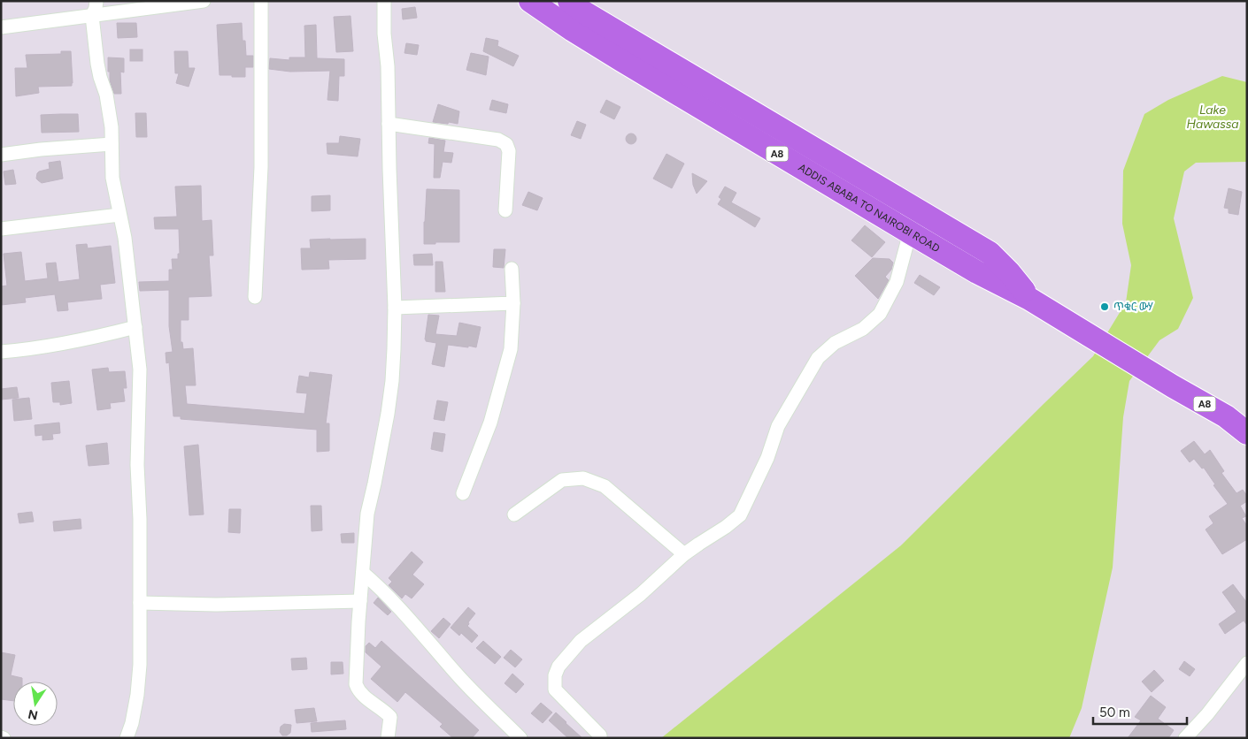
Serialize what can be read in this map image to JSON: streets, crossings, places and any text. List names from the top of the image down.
{
  "streets": {
    "highway": ["A8", "ADDIS ABABA TO NAIROBI ROAD"]
  },
  "water": ["Lake Hawassa"],
  "places": ["ጥቁር ውሃ"],
  "scale_bar": "50 m",
  "north": "bottom"
}
